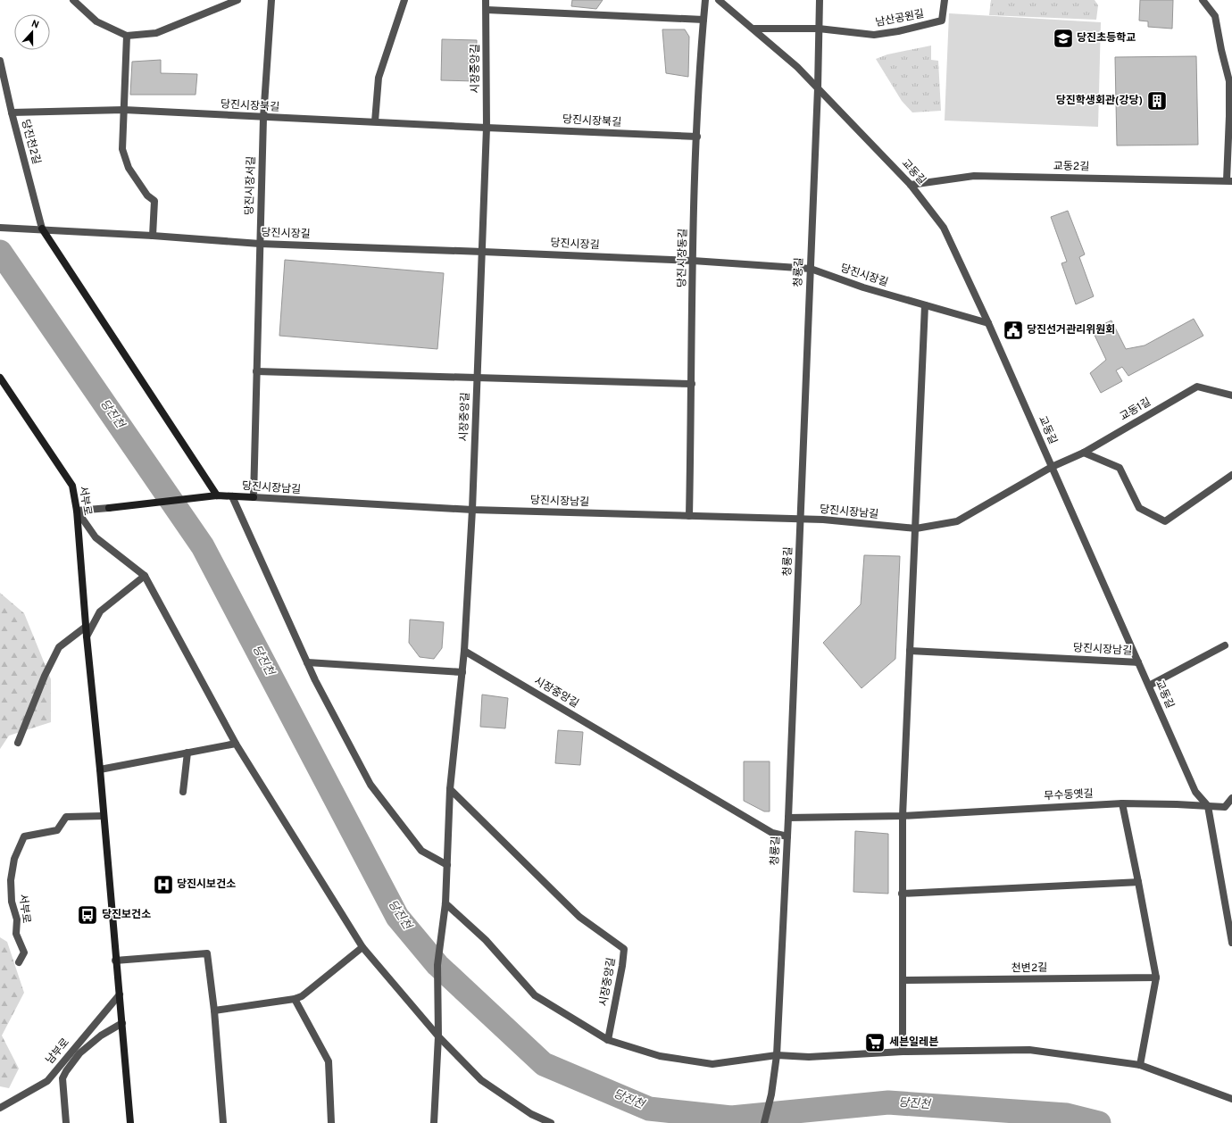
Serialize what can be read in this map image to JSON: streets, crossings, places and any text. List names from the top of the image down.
{
  "streets": {
    "main road": ["당진시장남길", "서부로"],
    "street": [
      "남산공원길",
      "시장중앙길",
      "당진시장북길",
      "당진천2길",
      "교동2길",
      "교동길",
      "당진시장서길",
      "당진시장길",
      "당진시장동길",
      "청룡길",
      "교동1길",
      "무수동옛길",
      "천변2길",
      "남부로"
    ]
  },
  "crossings": [
    ["남산공원길", "청룡길"],
    ["시장중앙길", "당진시장북길"],
    ["시장중앙길", "당진시장길"],
    ["시장중앙길", "청룡길"],
    ["시장중앙길", "당진시장남길"],
    ["당진시장북길", "당진천2길"],
    ["당진시장북길", "당진시장서길"],
    ["당진시장북길", "당진시장동길"],
    ["당진천2길", "당진시장길"],
    ["교동2길", "교동길"],
    ["교동길", "당진시장길"],
    ["교동길", "청룡길"],
    ["교동길", "교동1길"],
    ["교동길", "당진시장남길"],
    ["교동길", "무수동옛길"],
    ["당진시장서길", "당진시장길"],
    ["당진시장서길", "당진시장남길"],
    ["당진시장길", "당진시장동길"],
    ["당진시장길", "청룡길"],
    ["당진시장동길", "당진시장남길"],
    ["청룡길", "당진시장남길"],
    ["청룡길", "무수동옛길"],
    ["교동1길", "당진시장남길"],
    ["서부로", "남부로"]
  ],
  "water": ["당진천"],
  "places": {
    "school or university": ["당진초등학교"],
    "building": ["당진학생회관(강당)"],
    "public building": ["당진선거관리위원회"],
    "hospital": ["당진시보건소"],
    "bus stop": ["당진보건소"],
    "supermarket": ["세븐일레븐"]
  },
  "north": "top"
}
